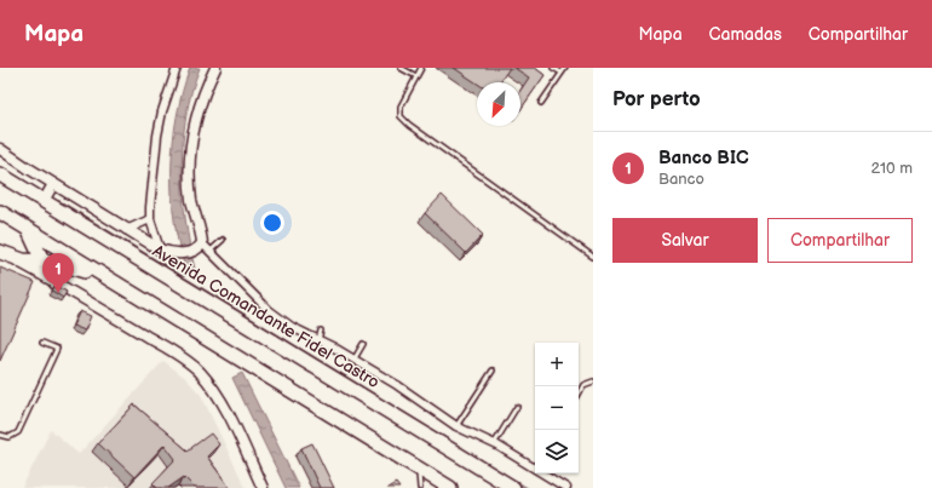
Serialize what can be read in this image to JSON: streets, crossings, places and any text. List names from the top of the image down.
{
  "streets": {
    "highway": ["Avenida Comandante Fidel Castro"]
  },
  "north": "bottom left",
  "page": {
    "header": "Mapa",
    "nav": ["Mapa", "Camadas", "Compartilhar"],
    "heading": "Por perto",
    "list": [
      {
        "mark": "1",
        "name": "Banco BIC",
        "note": "Banco",
        "value": "210 m"
      }
    ],
    "buttons": ["Salvar", "Compartilhar"],
    "pins": "1",
    "map_buttons": ["+", "−"]
  }
}
